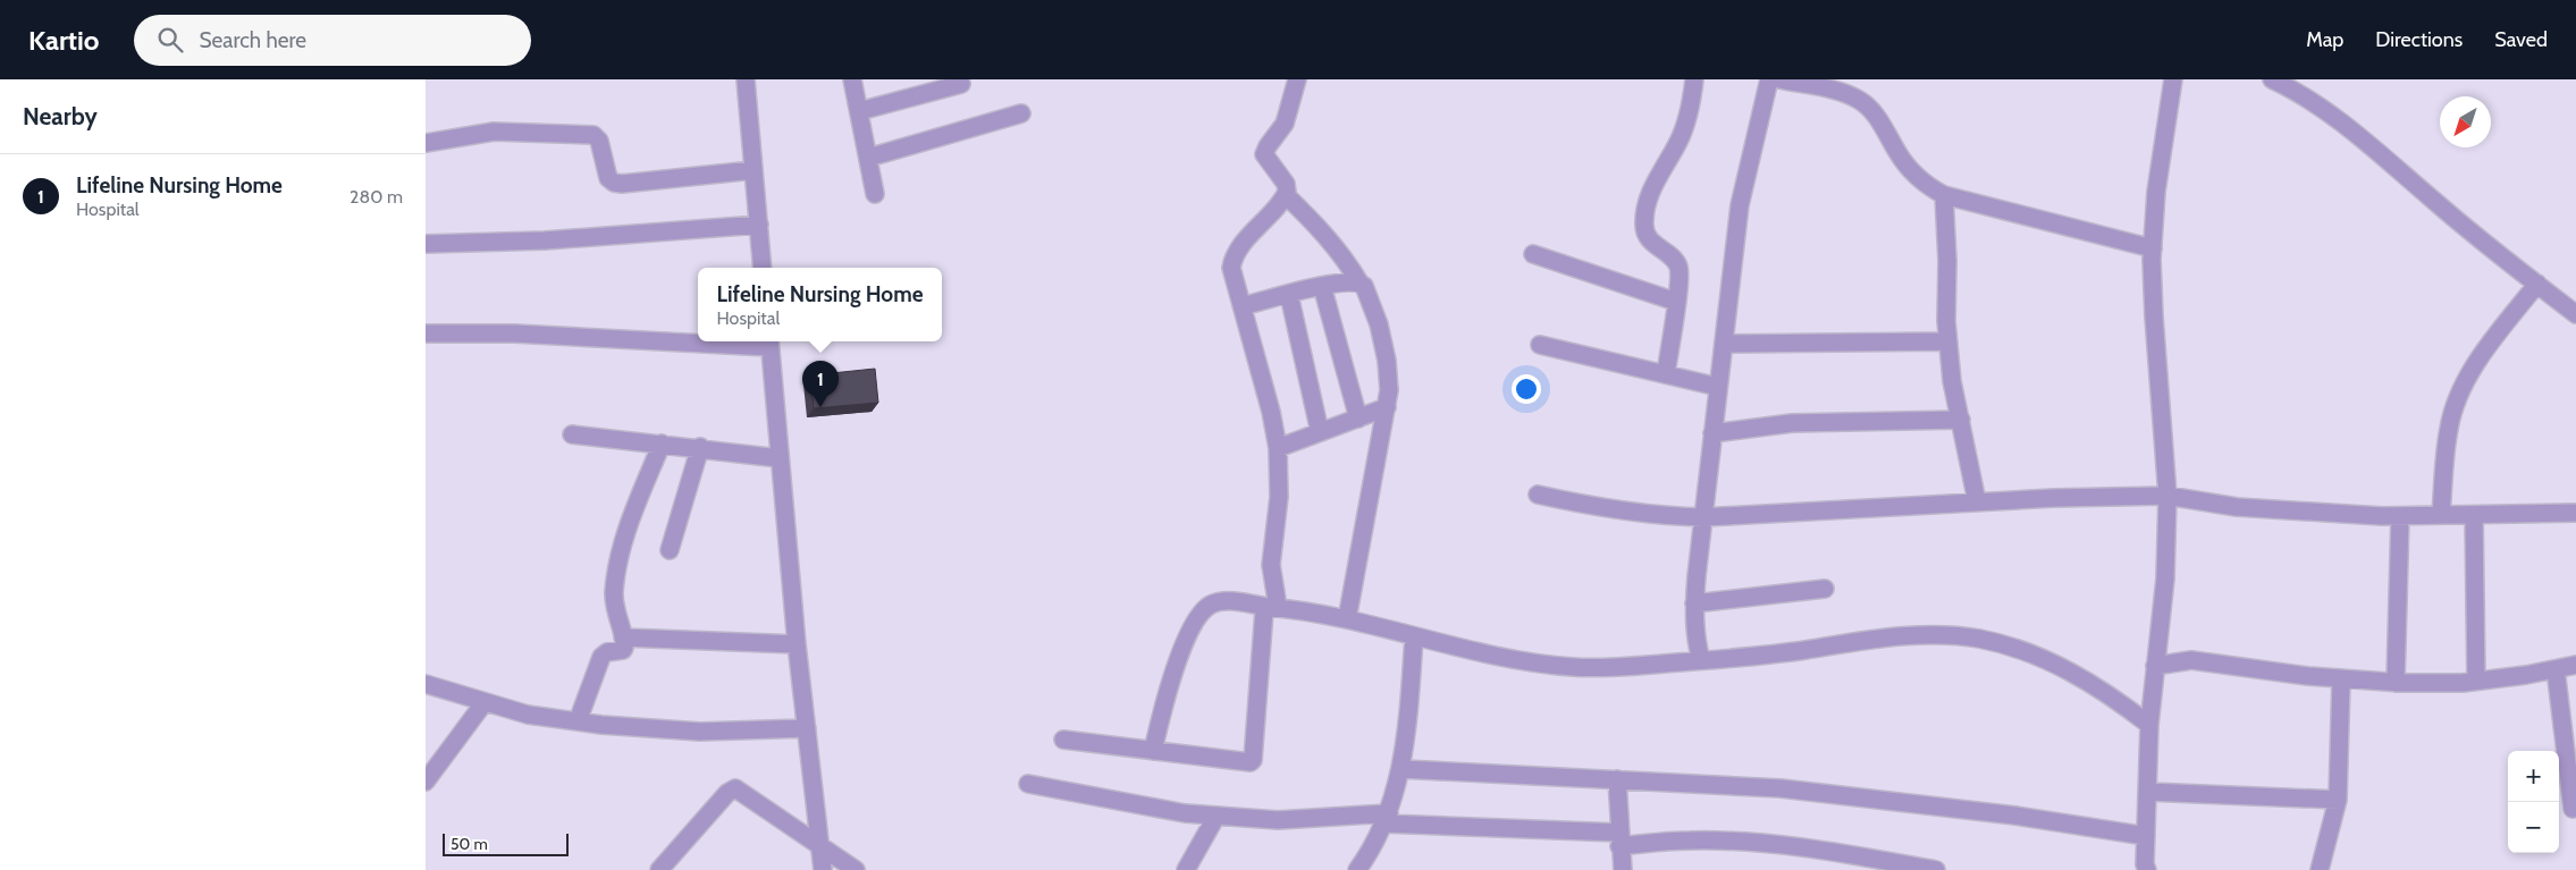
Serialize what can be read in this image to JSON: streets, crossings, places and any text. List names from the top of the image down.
{
  "scale_bar": "50 m",
  "north": "bottom left",
  "page": {
    "header": "Kartio",
    "search": "Search here",
    "nav": ["Map", "Directions", "Saved"],
    "heading": "Nearby",
    "list": [
      {
        "mark": "1",
        "name": "Lifeline Nursing Home",
        "note": "Hospital",
        "value": "280 m"
      }
    ],
    "popup": ["Lifeline Nursing Home", "Hospital"],
    "pins": "1",
    "map_buttons": ["+", "−"],
    "scale": "50 m"
  }
}
